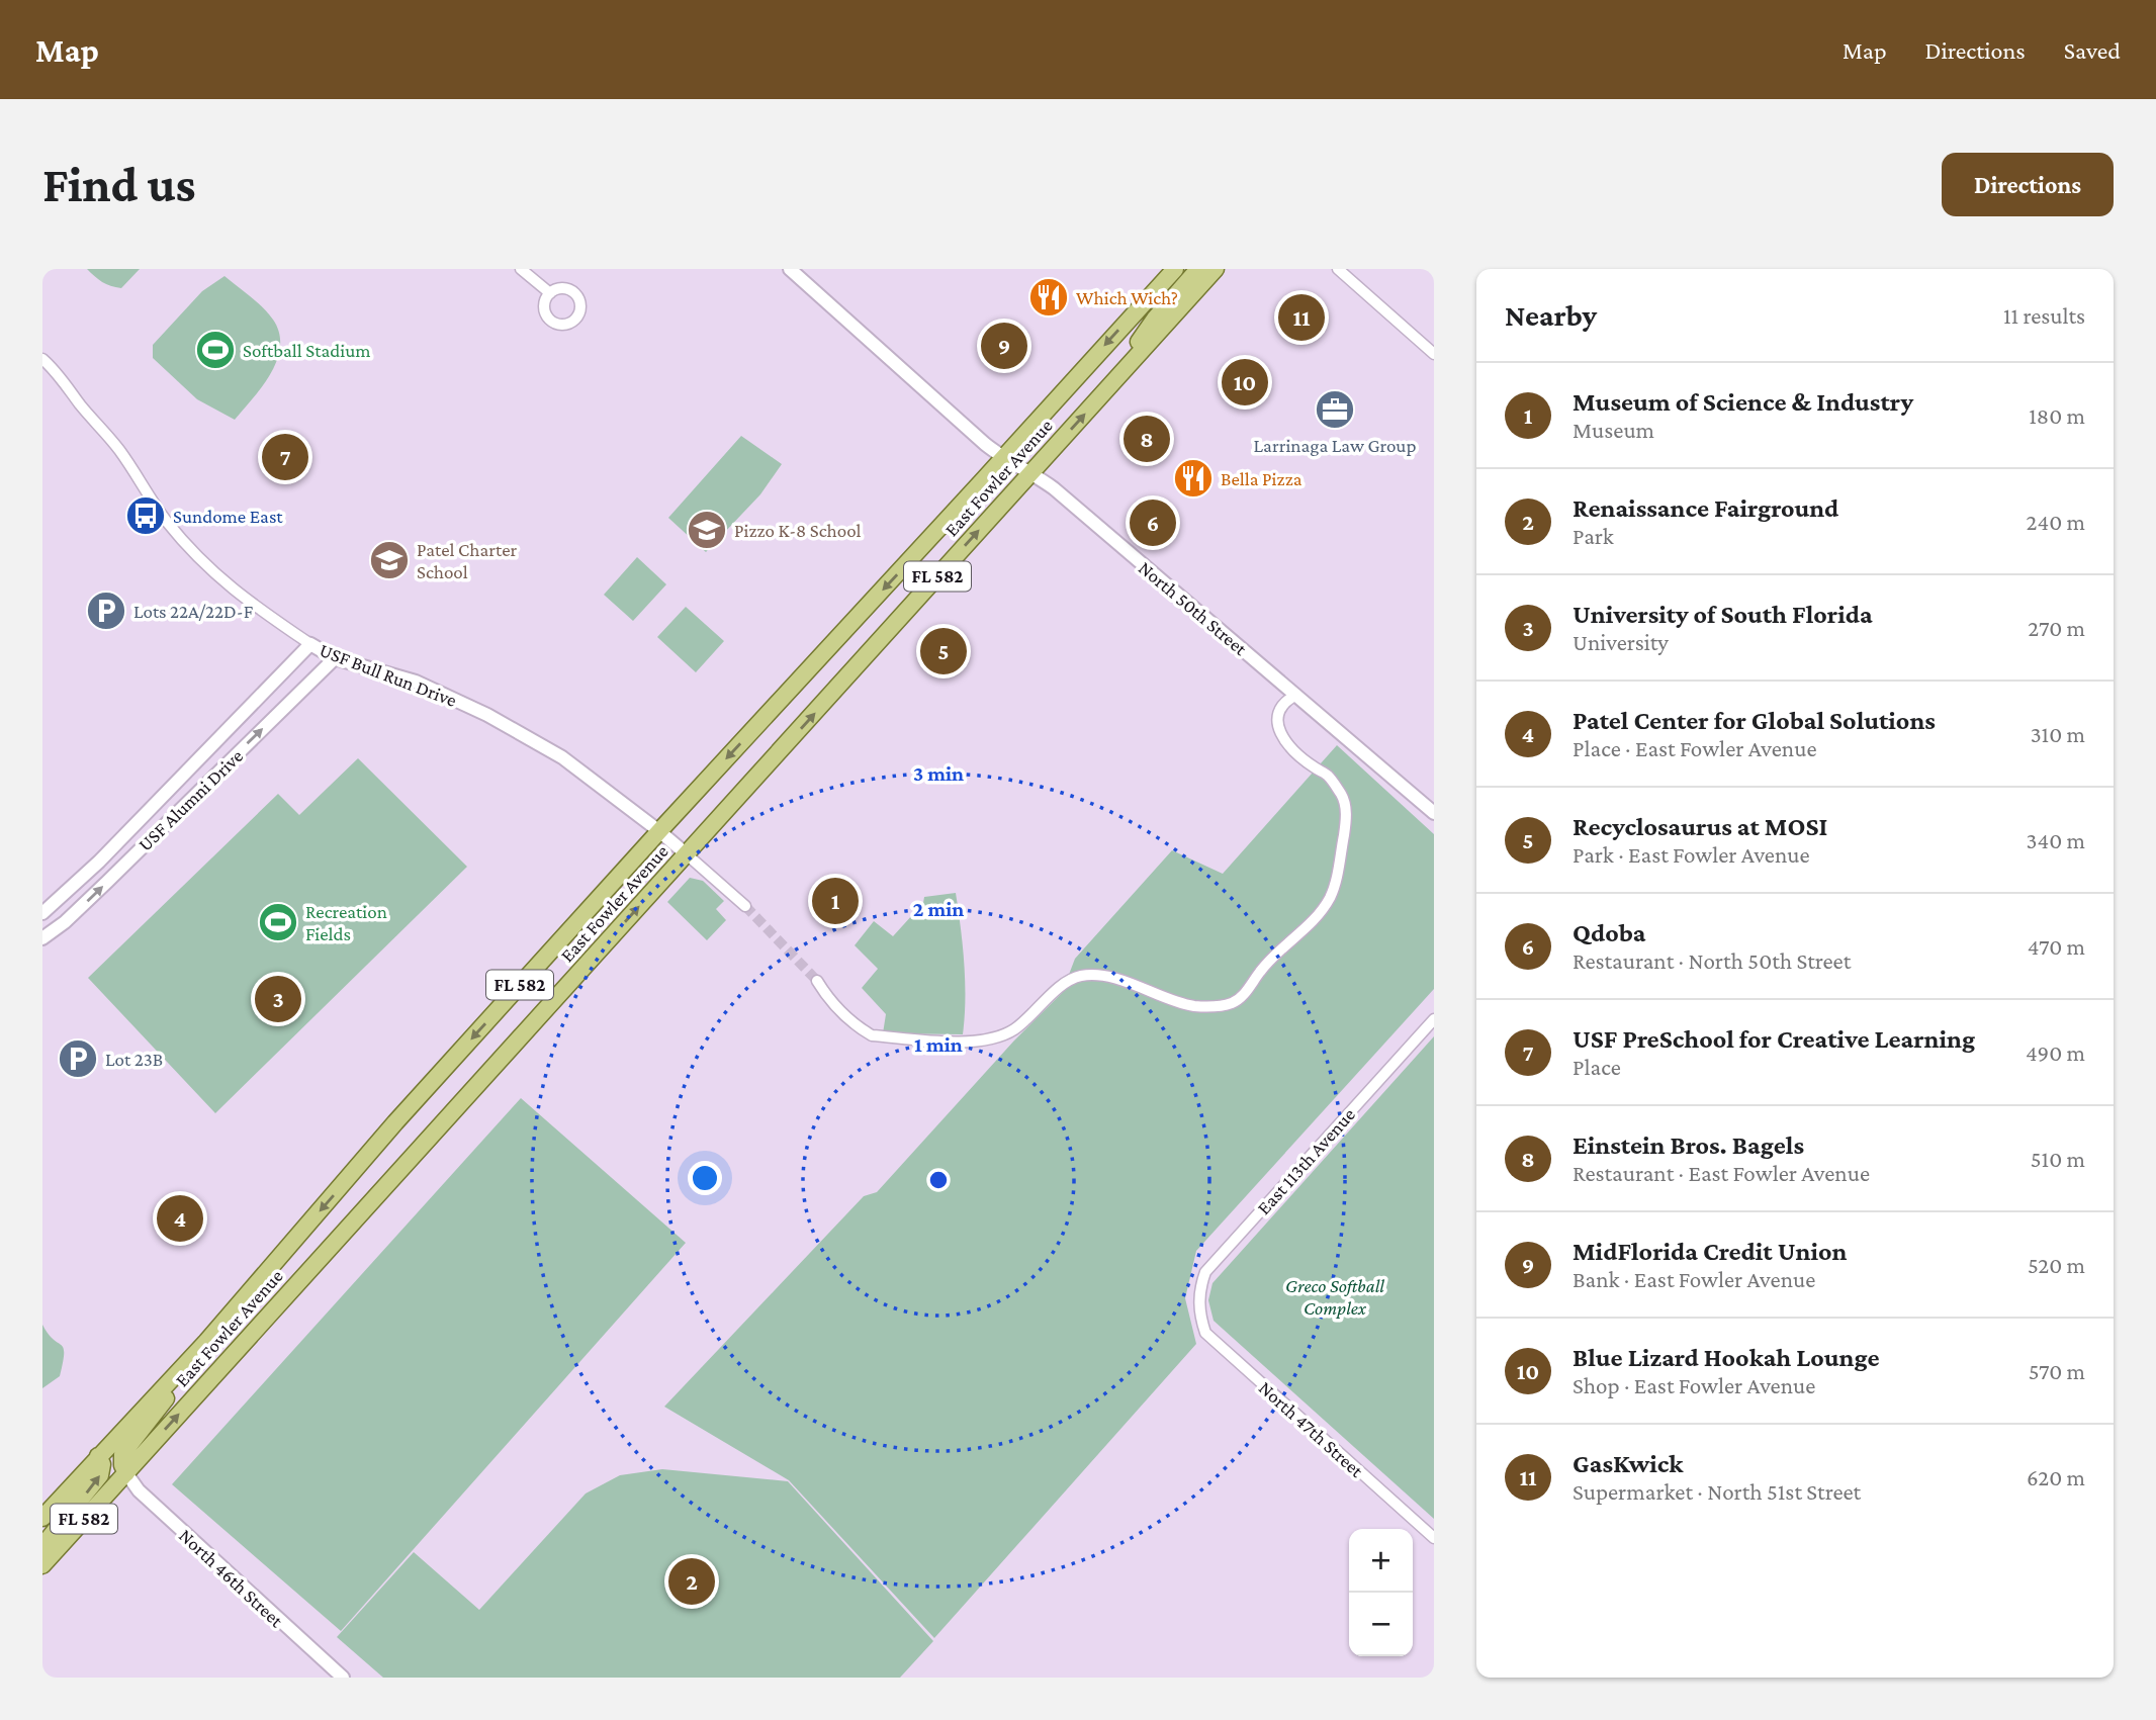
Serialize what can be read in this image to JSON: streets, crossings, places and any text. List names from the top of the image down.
{
  "streets": {
    "main road": ["East Fowler Avenue", "FL 582"],
    "street": [
      "North 50th Street",
      "USF Bull Run Drive",
      "USF Alumni Drive",
      "East 113th Avenue",
      "North 47th Street",
      "North 46th Street"
    ]
  },
  "crossings": [
    ["East Fowler Avenue", "North 50th Street"],
    ["East Fowler Avenue", "USF Bull Run Drive"],
    ["East Fowler Avenue", "North 46th Street"],
    ["USF Bull Run Drive", "USF Alumni Drive"],
    ["East 113th Avenue", "North 47th Street"]
  ],
  "parks": ["Greco Softball Complex"],
  "places": {
    "restaurant": ["Which Wich?", "Bella Pizza"],
    "sports": ["Softball Stadium", "Recreation Fields"],
    "office": ["Larrinaga Law Group"],
    "bus stop": ["Sundome East"],
    "school or university": ["Pizzo K-8 School", "Patel Charter School"],
    "parking": ["Lots 22A/22D-F", "Lot 23B"]
  },
  "page": {
    "header": "Map",
    "nav": ["Map", "Directions", "Saved"],
    "buttons": "Directions",
    "title": "Find us",
    "heading": ["Nearby", "11 results"],
    "pins": [
      "11",
      "9",
      "10",
      "8",
      "7",
      "6",
      "5",
      "1",
      "3",
      "4",
      "2"
    ],
    "list": [
      {
        "mark": "1",
        "name": "Museum of Science & Industry",
        "note": "Museum",
        "value": "180 m"
      },
      {
        "mark": "2",
        "name": "Renaissance Fairground",
        "note": "Park",
        "value": "240 m"
      },
      {
        "mark": "3",
        "name": "University of South Florida",
        "note": "University",
        "value": "270 m"
      },
      {
        "mark": "4",
        "name": "Patel Center for Global Solutions",
        "note": "Place · East Fowler Avenue",
        "value": "310 m"
      },
      {
        "mark": "5",
        "name": "Recyclosaurus at MOSI",
        "note": "Park · East Fowler Avenue",
        "value": "340 m"
      },
      {
        "mark": "6",
        "name": "Qdoba",
        "note": "Restaurant · North 50th Street",
        "value": "470 m"
      },
      {
        "mark": "7",
        "name": "USF PreSchool for Creative Learning",
        "note": "Place",
        "value": "490 m"
      },
      {
        "mark": "8",
        "name": "Einstein Bros. Bagels",
        "note": "Restaurant · East Fowler Avenue",
        "value": "510 m"
      },
      {
        "mark": "9",
        "name": "MidFlorida Credit Union",
        "note": "Bank · East Fowler Avenue",
        "value": "520 m"
      },
      {
        "mark": "10",
        "name": "Blue Lizard Hookah Lounge",
        "note": "Shop · East Fowler Avenue",
        "value": "570 m"
      },
      {
        "mark": "11",
        "name": "GasKwick",
        "note": "Supermarket · North 51st Street",
        "value": "620 m"
      }
    ],
    "map_buttons": ["+", "−"]
  },
  "rings": ["3 min", "2 min", "1 min"]
}
